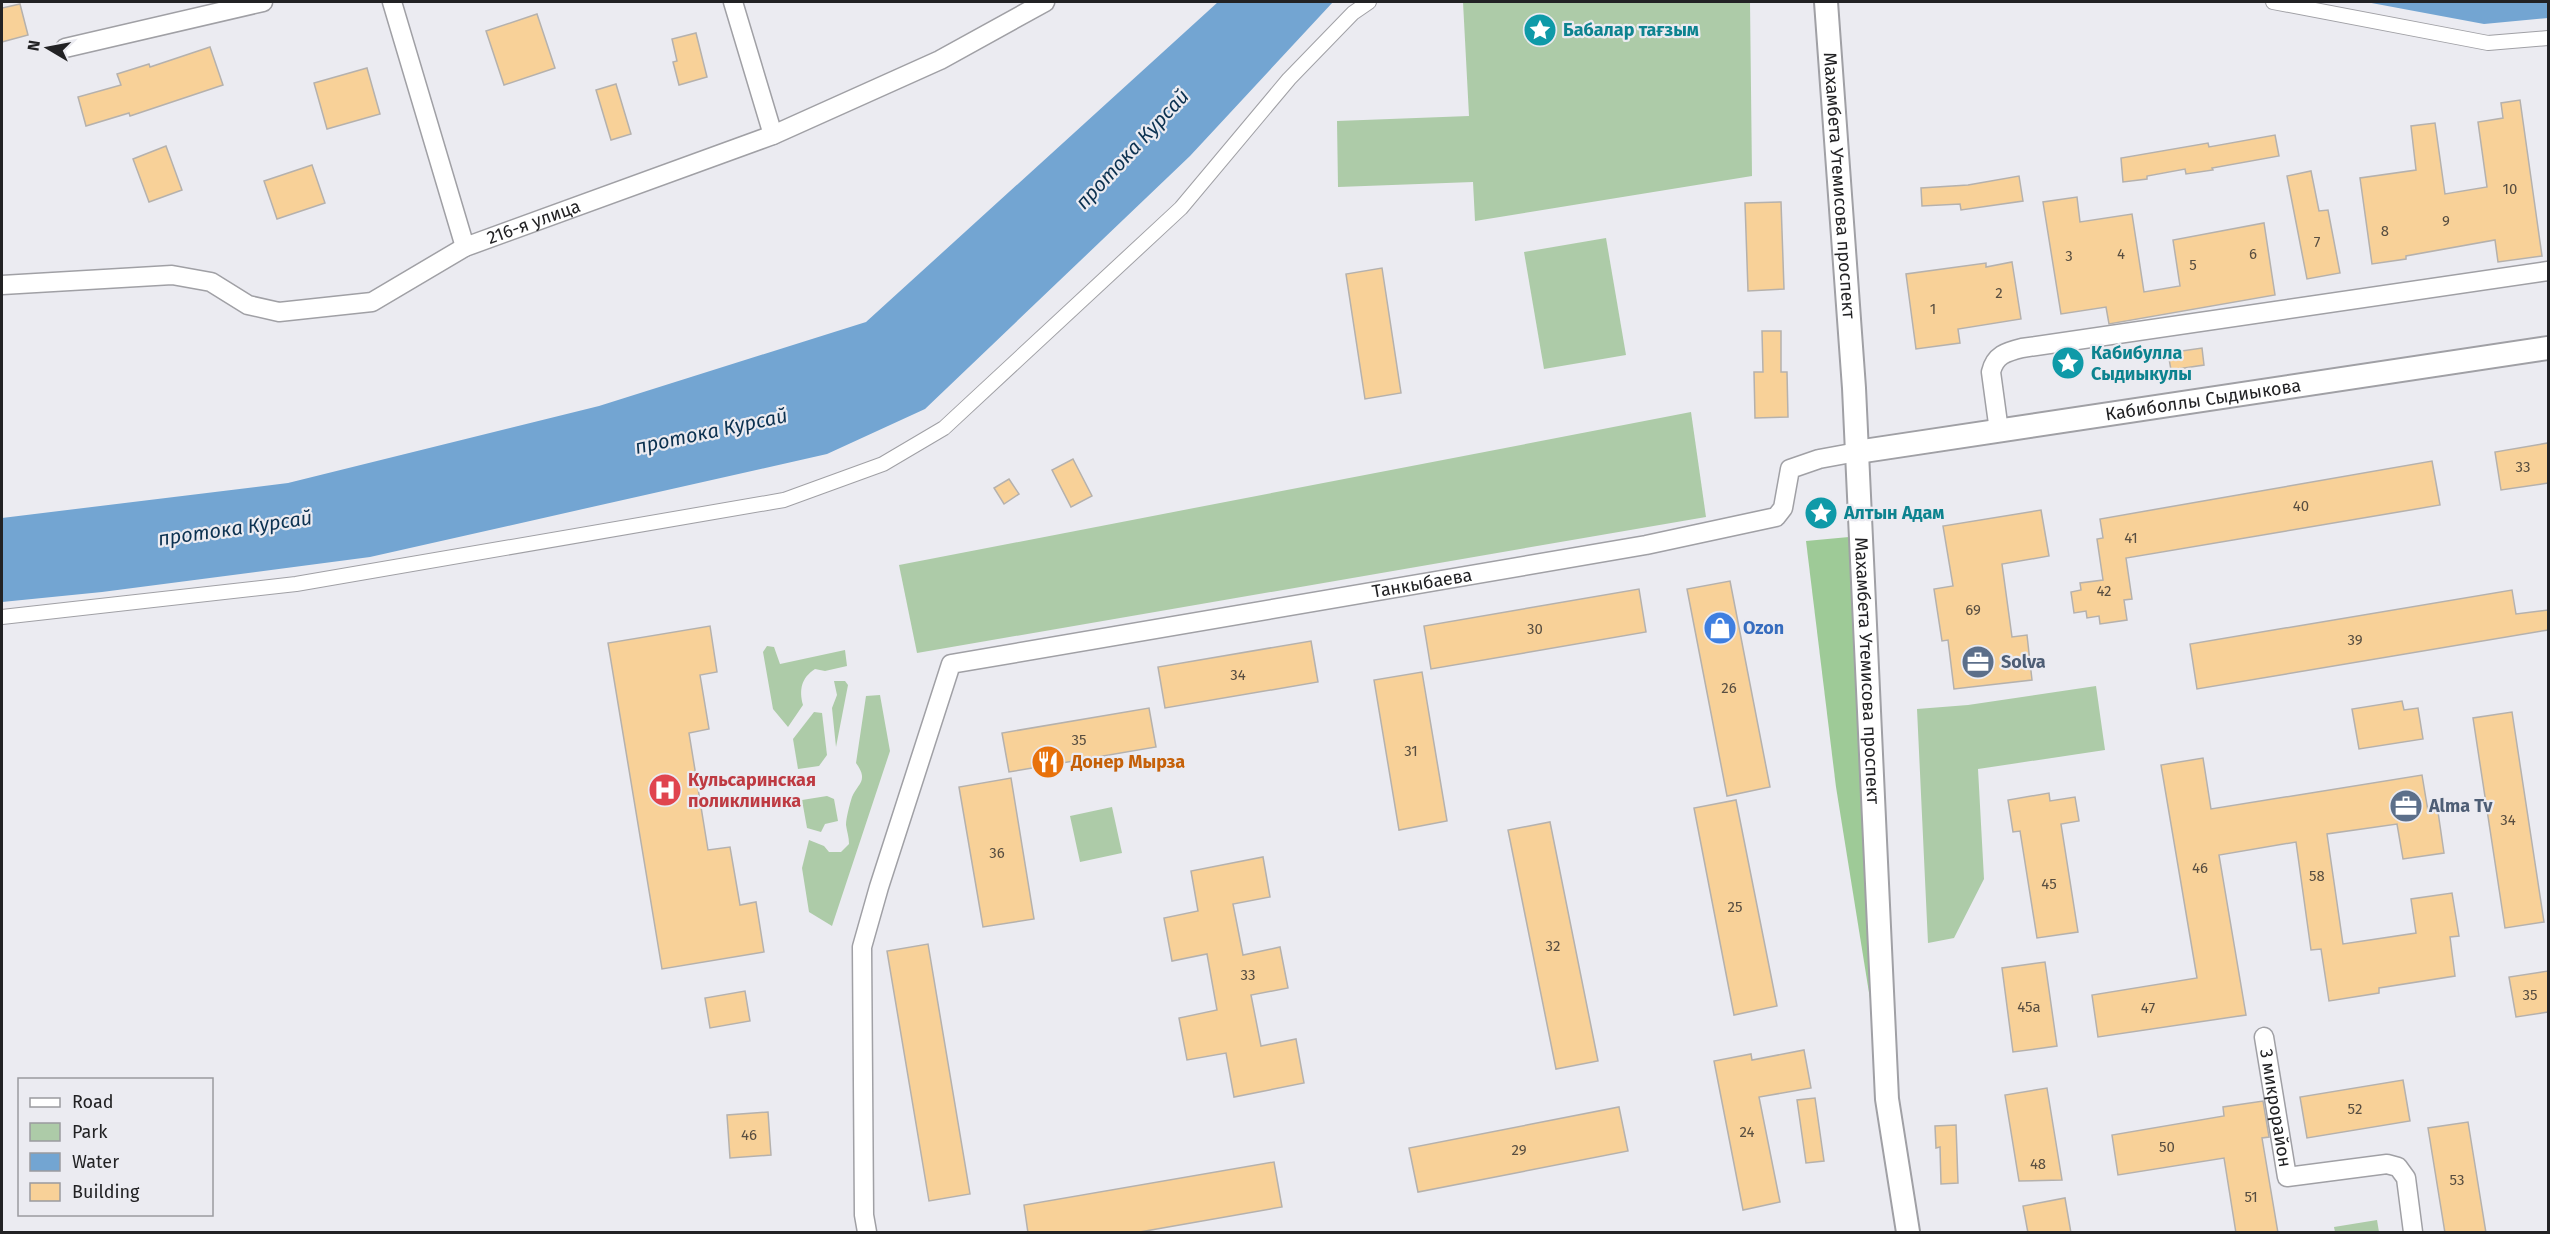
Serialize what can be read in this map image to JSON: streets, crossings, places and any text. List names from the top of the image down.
{
  "streets": {
    "street": [
      "Махамбета Утемисова проспект",
      "216-я улица",
      "Кабиболлы Сыдиыкова",
      "Танкыбаева",
      "3 микрорайон"
    ]
  },
  "crossings": [
    ["Махамбета Утемисова проспект", "Кабиболлы Сыдиыкова"],
    ["Махамбета Утемисова проспект", "Танкыбаева"],
    ["Кабиболлы Сыдиыкова", "Танкыбаева"]
  ],
  "water": ["протока Курсай"],
  "places": {
    "place": ["Бабалар тағзым", "Кабибулла Сыдиыкулы", "Алтын Адам"],
    "shop": ["Ozon"],
    "office": ["Solva", "Alma Tv"],
    "restaurant": ["Донер Мырза"],
    "hospital": ["Кульсаринская поликлиника"]
  },
  "house_numbers": [
    "10",
    "9",
    "8",
    "7",
    "4",
    "6",
    "3",
    "5",
    "2",
    "1",
    "33",
    "40",
    "41",
    "42",
    "69",
    "30",
    "39",
    "34",
    "26",
    "35",
    "31",
    "34",
    "36",
    "46",
    "58",
    "45",
    "25",
    "32",
    "33",
    "35",
    "45а",
    "47",
    "52",
    "24",
    "46",
    "50",
    "29",
    "48",
    "53",
    "51"
  ],
  "legend": [
    "Road",
    "Park",
    "Water",
    "Building"
  ],
  "north": "left"
}
